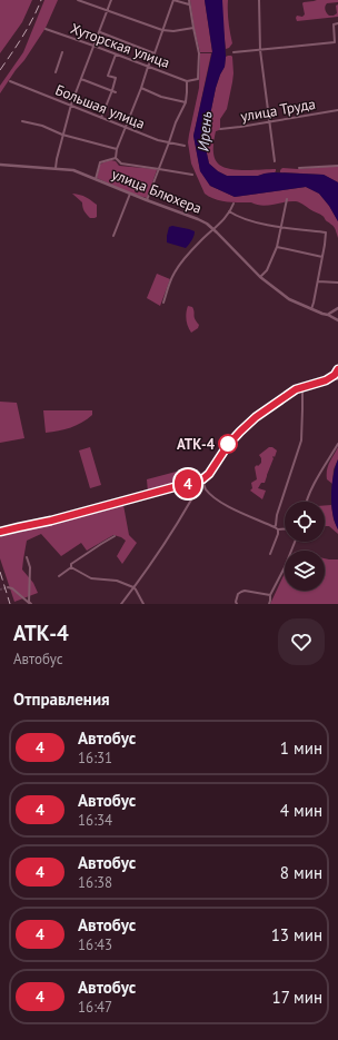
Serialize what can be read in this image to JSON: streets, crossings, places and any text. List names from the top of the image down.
{
  "streets": {
    "street": [
      "Хуторская улица",
      "Большая улица",
      "улица Труда",
      "улица Блюхера"
    ]
  },
  "water": ["Ирень"],
  "places": ["АТК-4"],
  "lines": ["bus line 4"],
  "page": {
    "on_map": "4",
    "heading": [
      ["АТК-4", "Автобус"],
      "Отправления"
    ],
    "list": [
      {
        "mark": "4",
        "name": "Автобус",
        "note": "16:31",
        "value": "1 мин"
      },
      {
        "mark": "4",
        "name": "Автобус",
        "note": "16:34",
        "value": "4 мин"
      },
      {
        "mark": "4",
        "name": "Автобус",
        "note": "16:38",
        "value": "8 мин"
      },
      {
        "mark": "4",
        "name": "Автобус",
        "note": "16:43",
        "value": "13 мин"
      },
      {
        "mark": "4",
        "name": "Автобус",
        "note": "16:47",
        "value": "17 мин"
      }
    ]
  }
}
